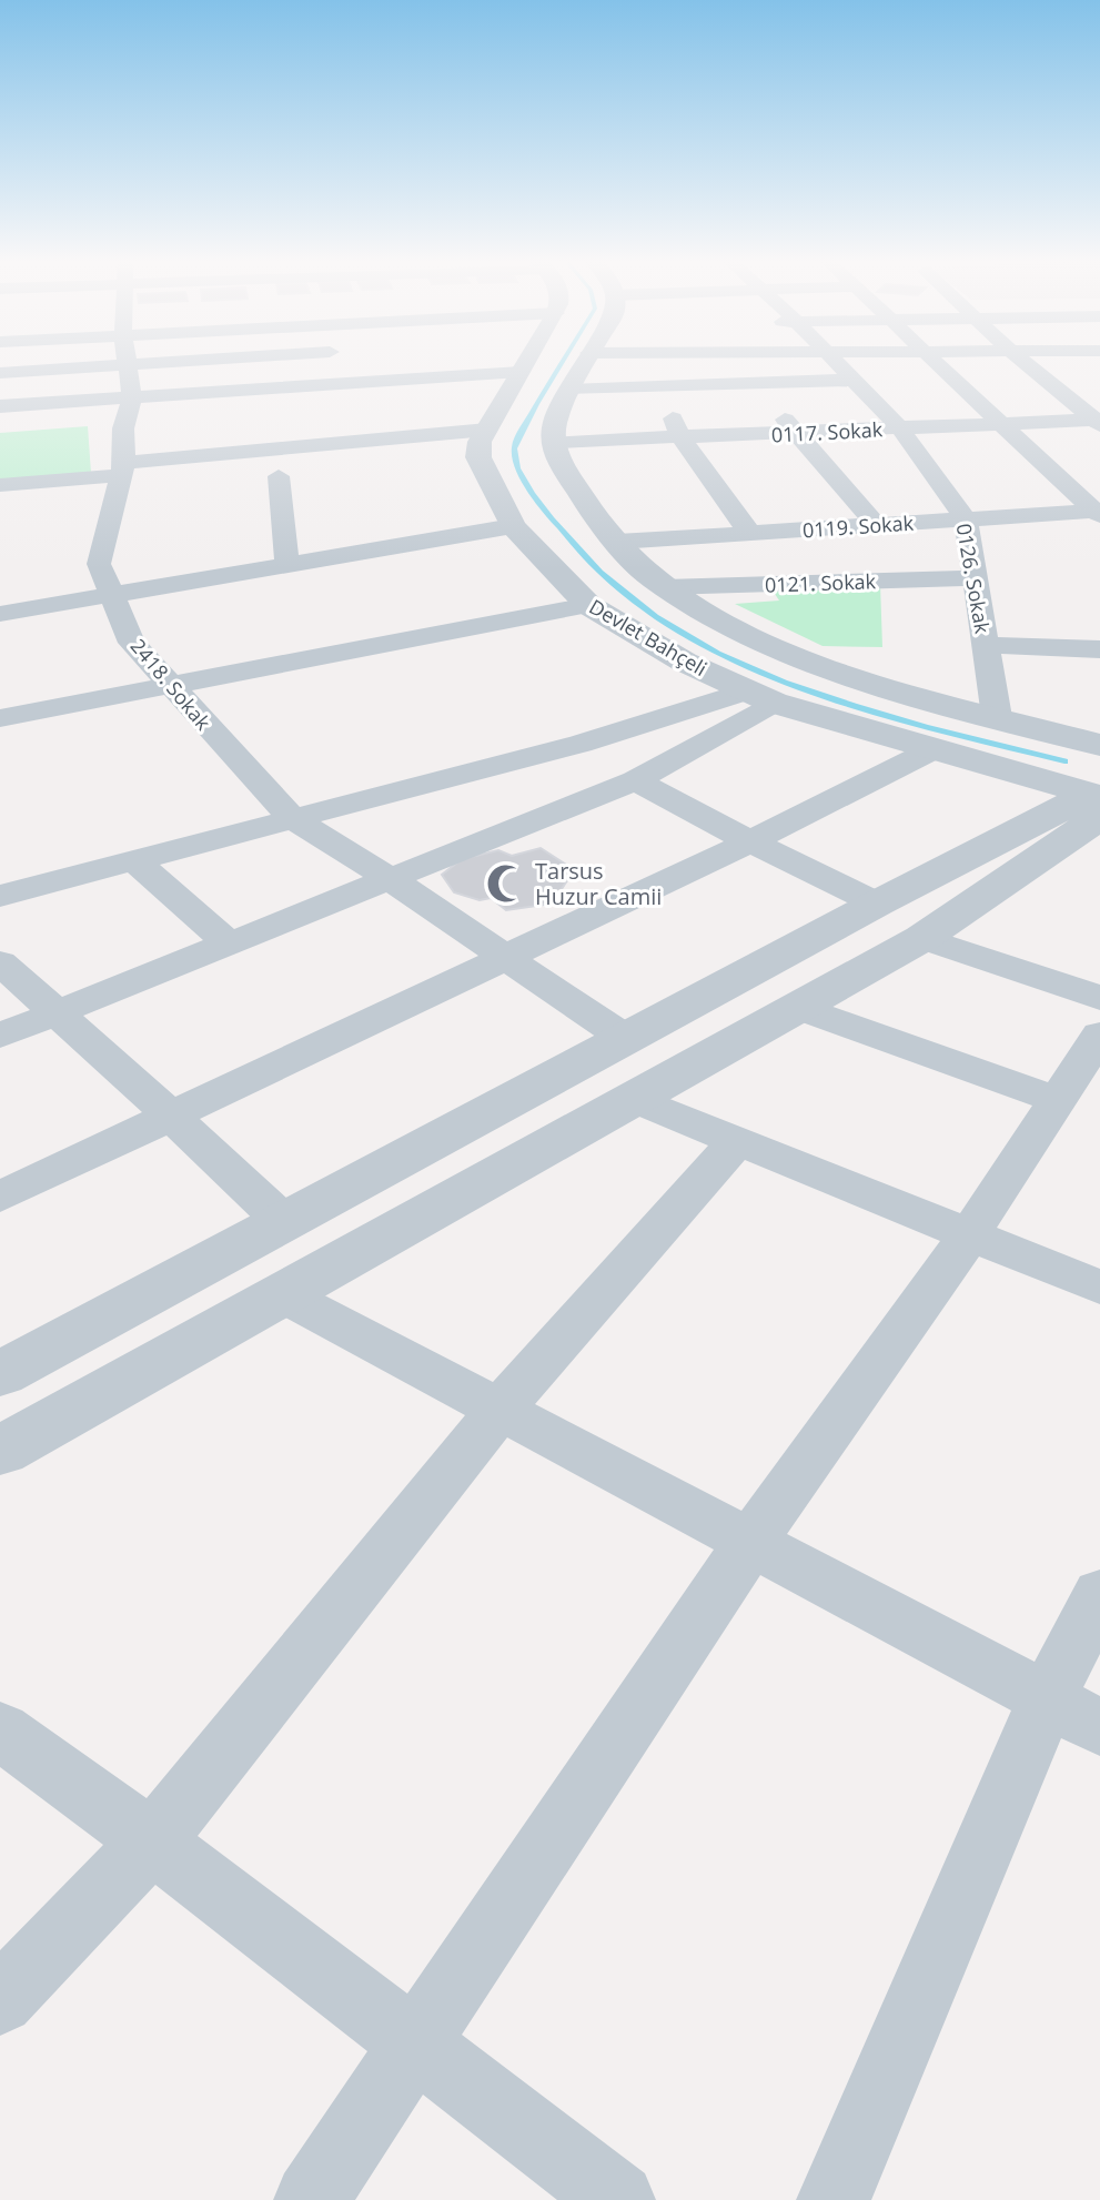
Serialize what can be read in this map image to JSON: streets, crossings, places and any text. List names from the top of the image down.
{
  "streets": {
    "street": [
      "0117. Sokak",
      "0119. Sokak",
      "0126. Sokak",
      "0121. Sokak",
      "Devlet Bahçeli",
      "2418. Sokak"
    ]
  },
  "crossings": [
    ["0117. Sokak", "0126. Sokak"],
    ["0119. Sokak", "0126. Sokak"],
    ["0126. Sokak", "0121. Sokak"]
  ],
  "places": {
    "mosque": ["Tarsus Huzur Camii"]
  }
}
